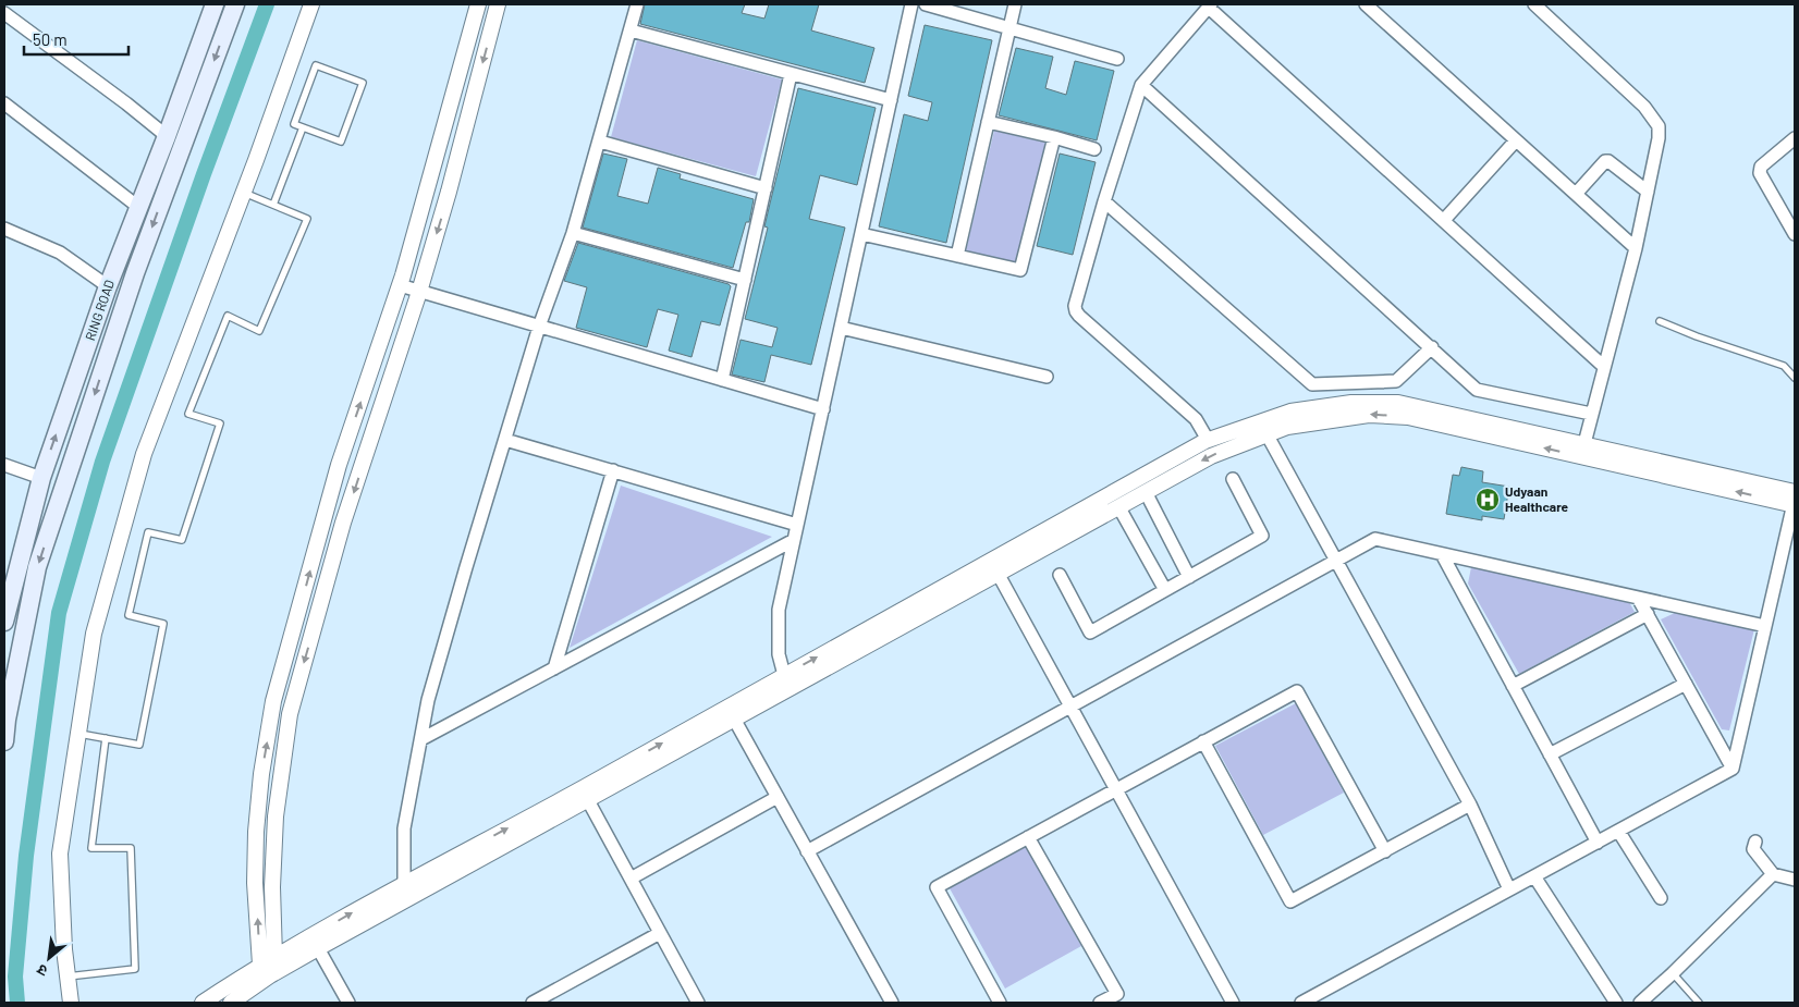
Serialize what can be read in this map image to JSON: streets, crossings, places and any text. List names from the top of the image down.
{
  "streets": {
    "main road": ["RING ROAD"]
  },
  "places": {
    "hospital": ["Udyaan Healthcare"]
  },
  "scale_bar": "50 m",
  "north": "bottom left"
}
